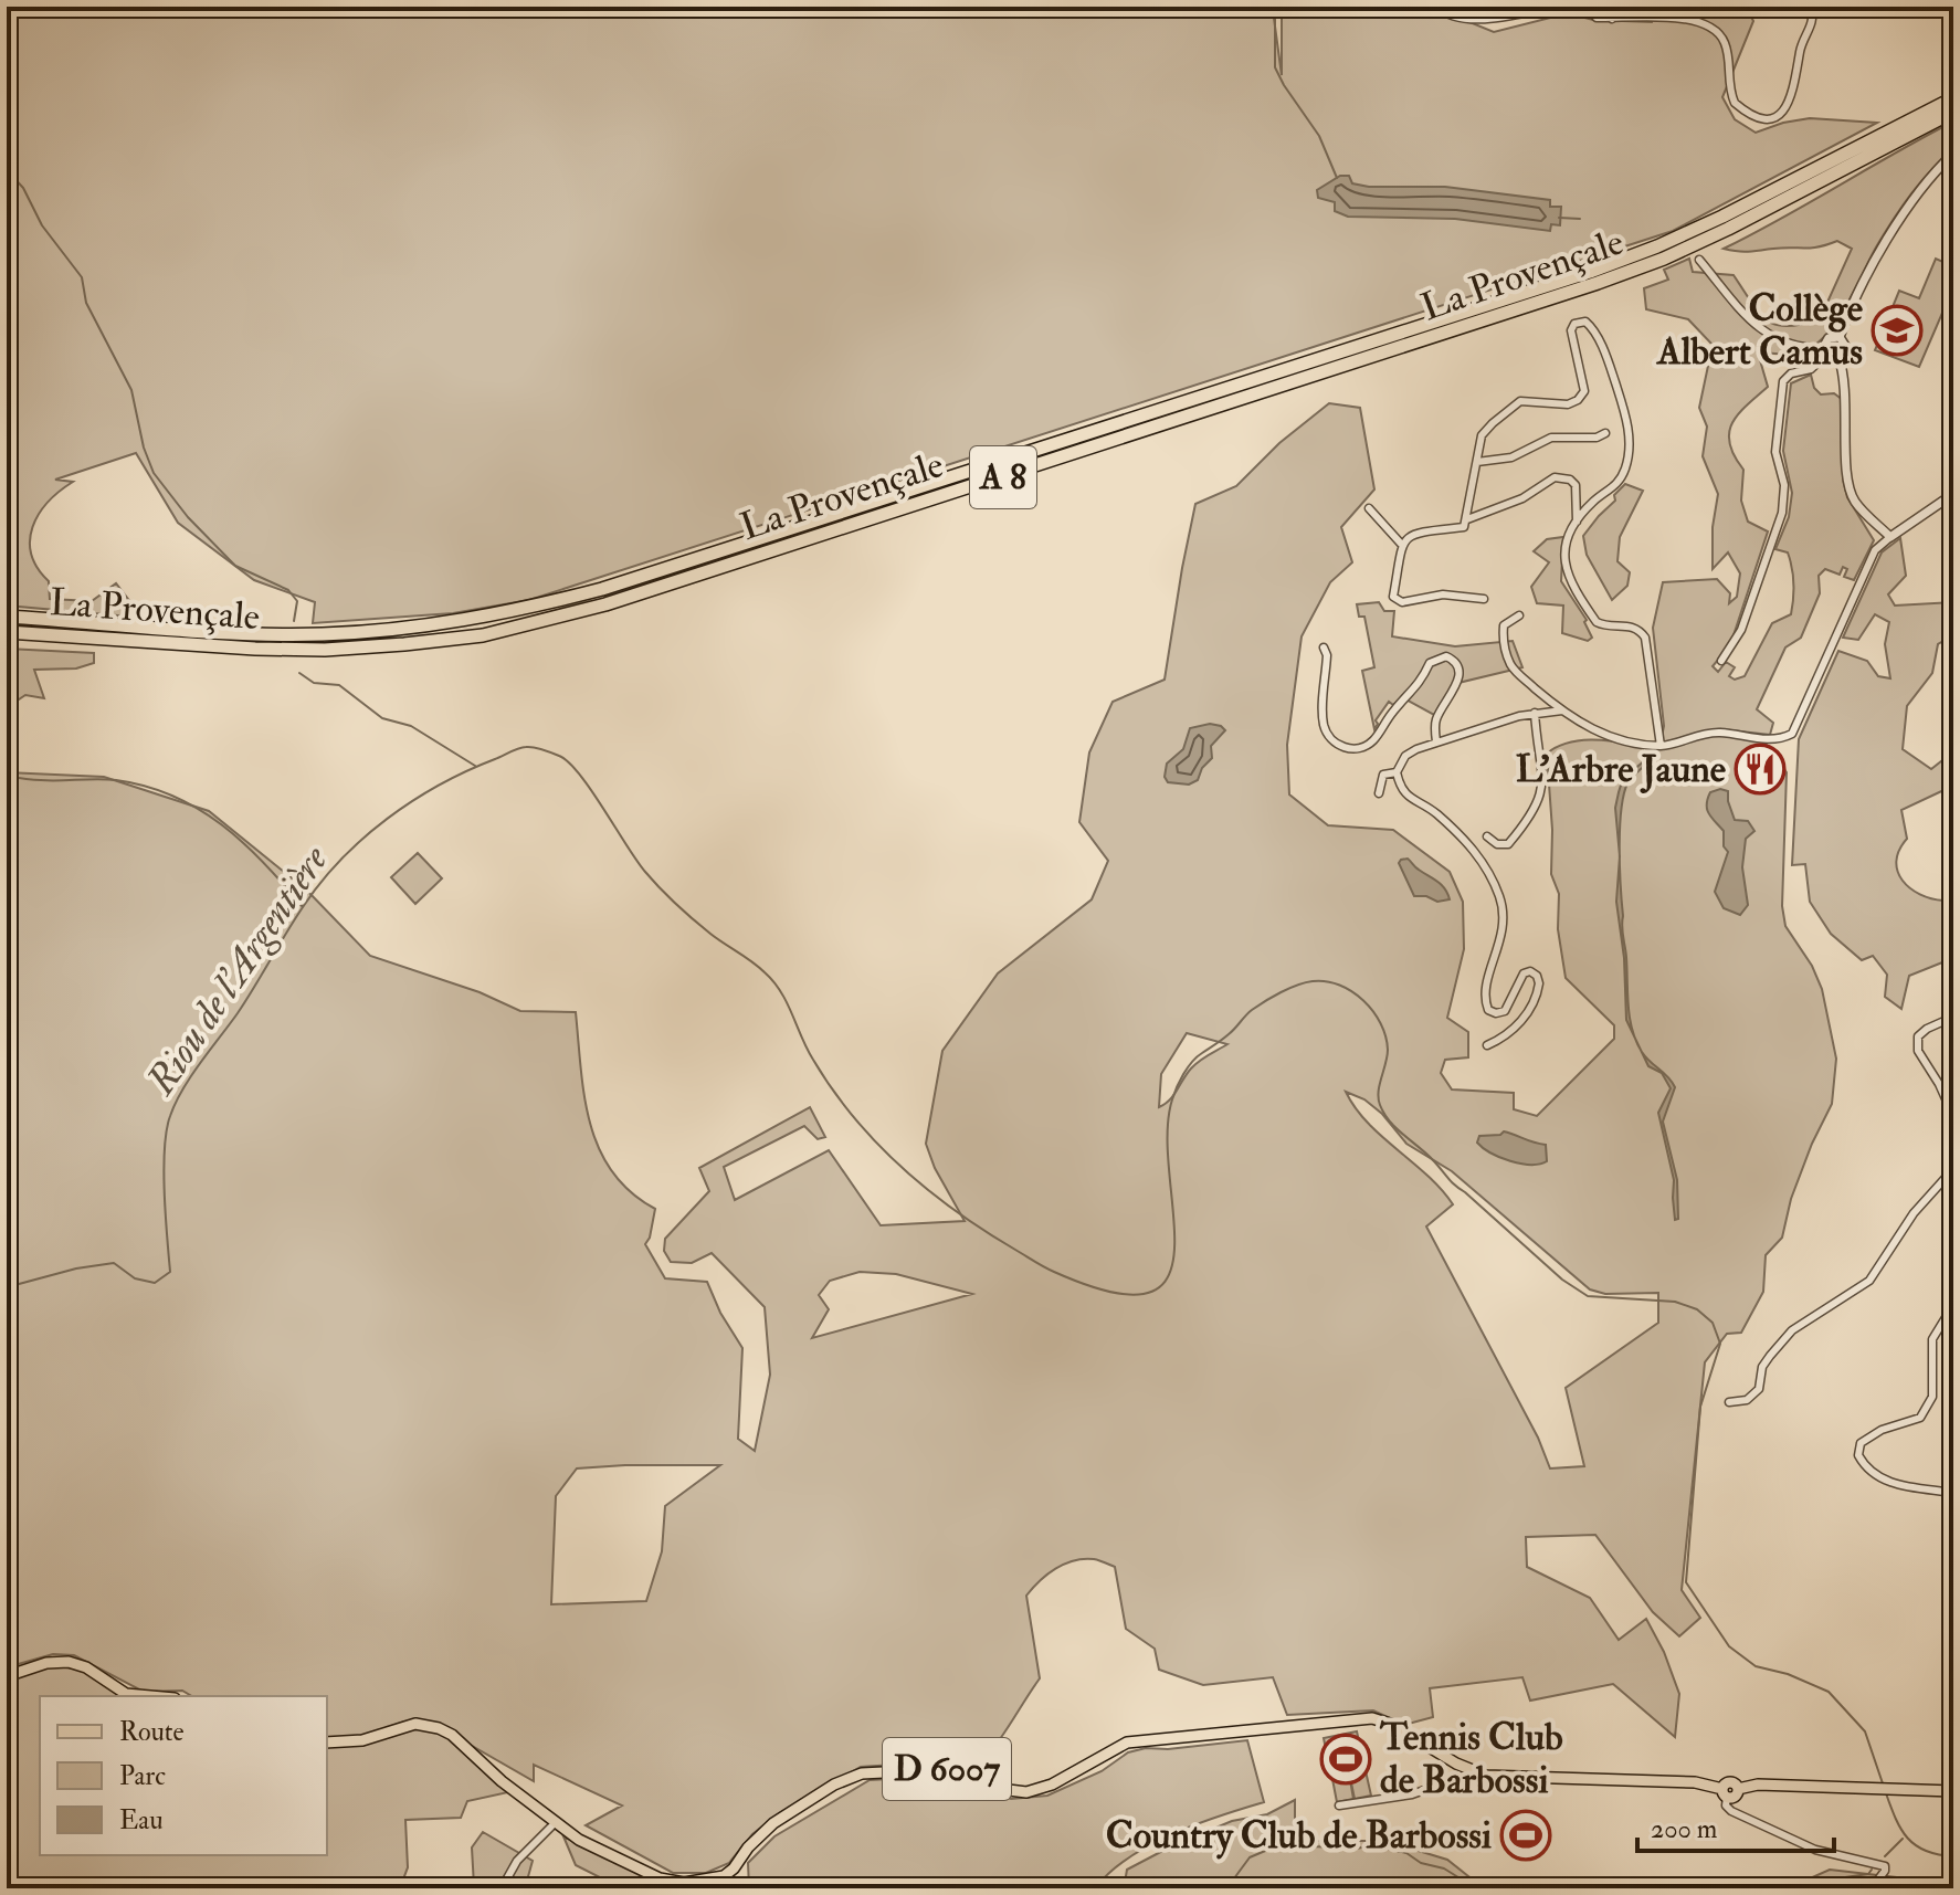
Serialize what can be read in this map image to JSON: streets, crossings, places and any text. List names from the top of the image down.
{
  "streets": {
    "highway": ["La Provençale", "A 8"],
    "main road": ["D 6007"]
  },
  "water": ["Riou de l'Argentière"],
  "places": {
    "school or university": ["Collège Albert Camus"],
    "restaurant": ["L'Arbre Jaune"],
    "sports": ["Tennis Club de Barbossi", "Country Club de Barbossi"]
  },
  "legend": ["Route", "Parc", "Eau"],
  "scale_bar": "200 m"
}
